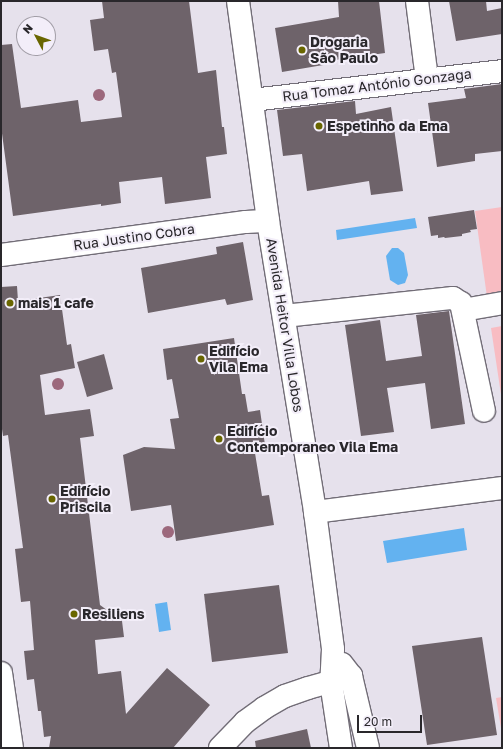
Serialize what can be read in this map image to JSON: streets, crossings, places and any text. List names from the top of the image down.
{
  "streets": {
    "street": ["Rua Tomaz António Gonzaga", "Rua Justino Cobra", "Avenida Heitor Villa Lobos"]
  },
  "crossings": [
    ["Rua Tomaz António Gonzaga", "Avenida Heitor Villa Lobos"],
    ["Rua Justino Cobra", "Avenida Heitor Villa Lobos"]
  ],
  "places": [
    "Drogaria São Paulo",
    "Espetinho da Ema",
    "mais 1 cafe",
    "Edifício Vila Ema",
    "Edifício Contemporaneo Vila Ema",
    "Edifício Priscila",
    "Resiliens"
  ],
  "scale_bar": "20 m",
  "north": "top left"
}
